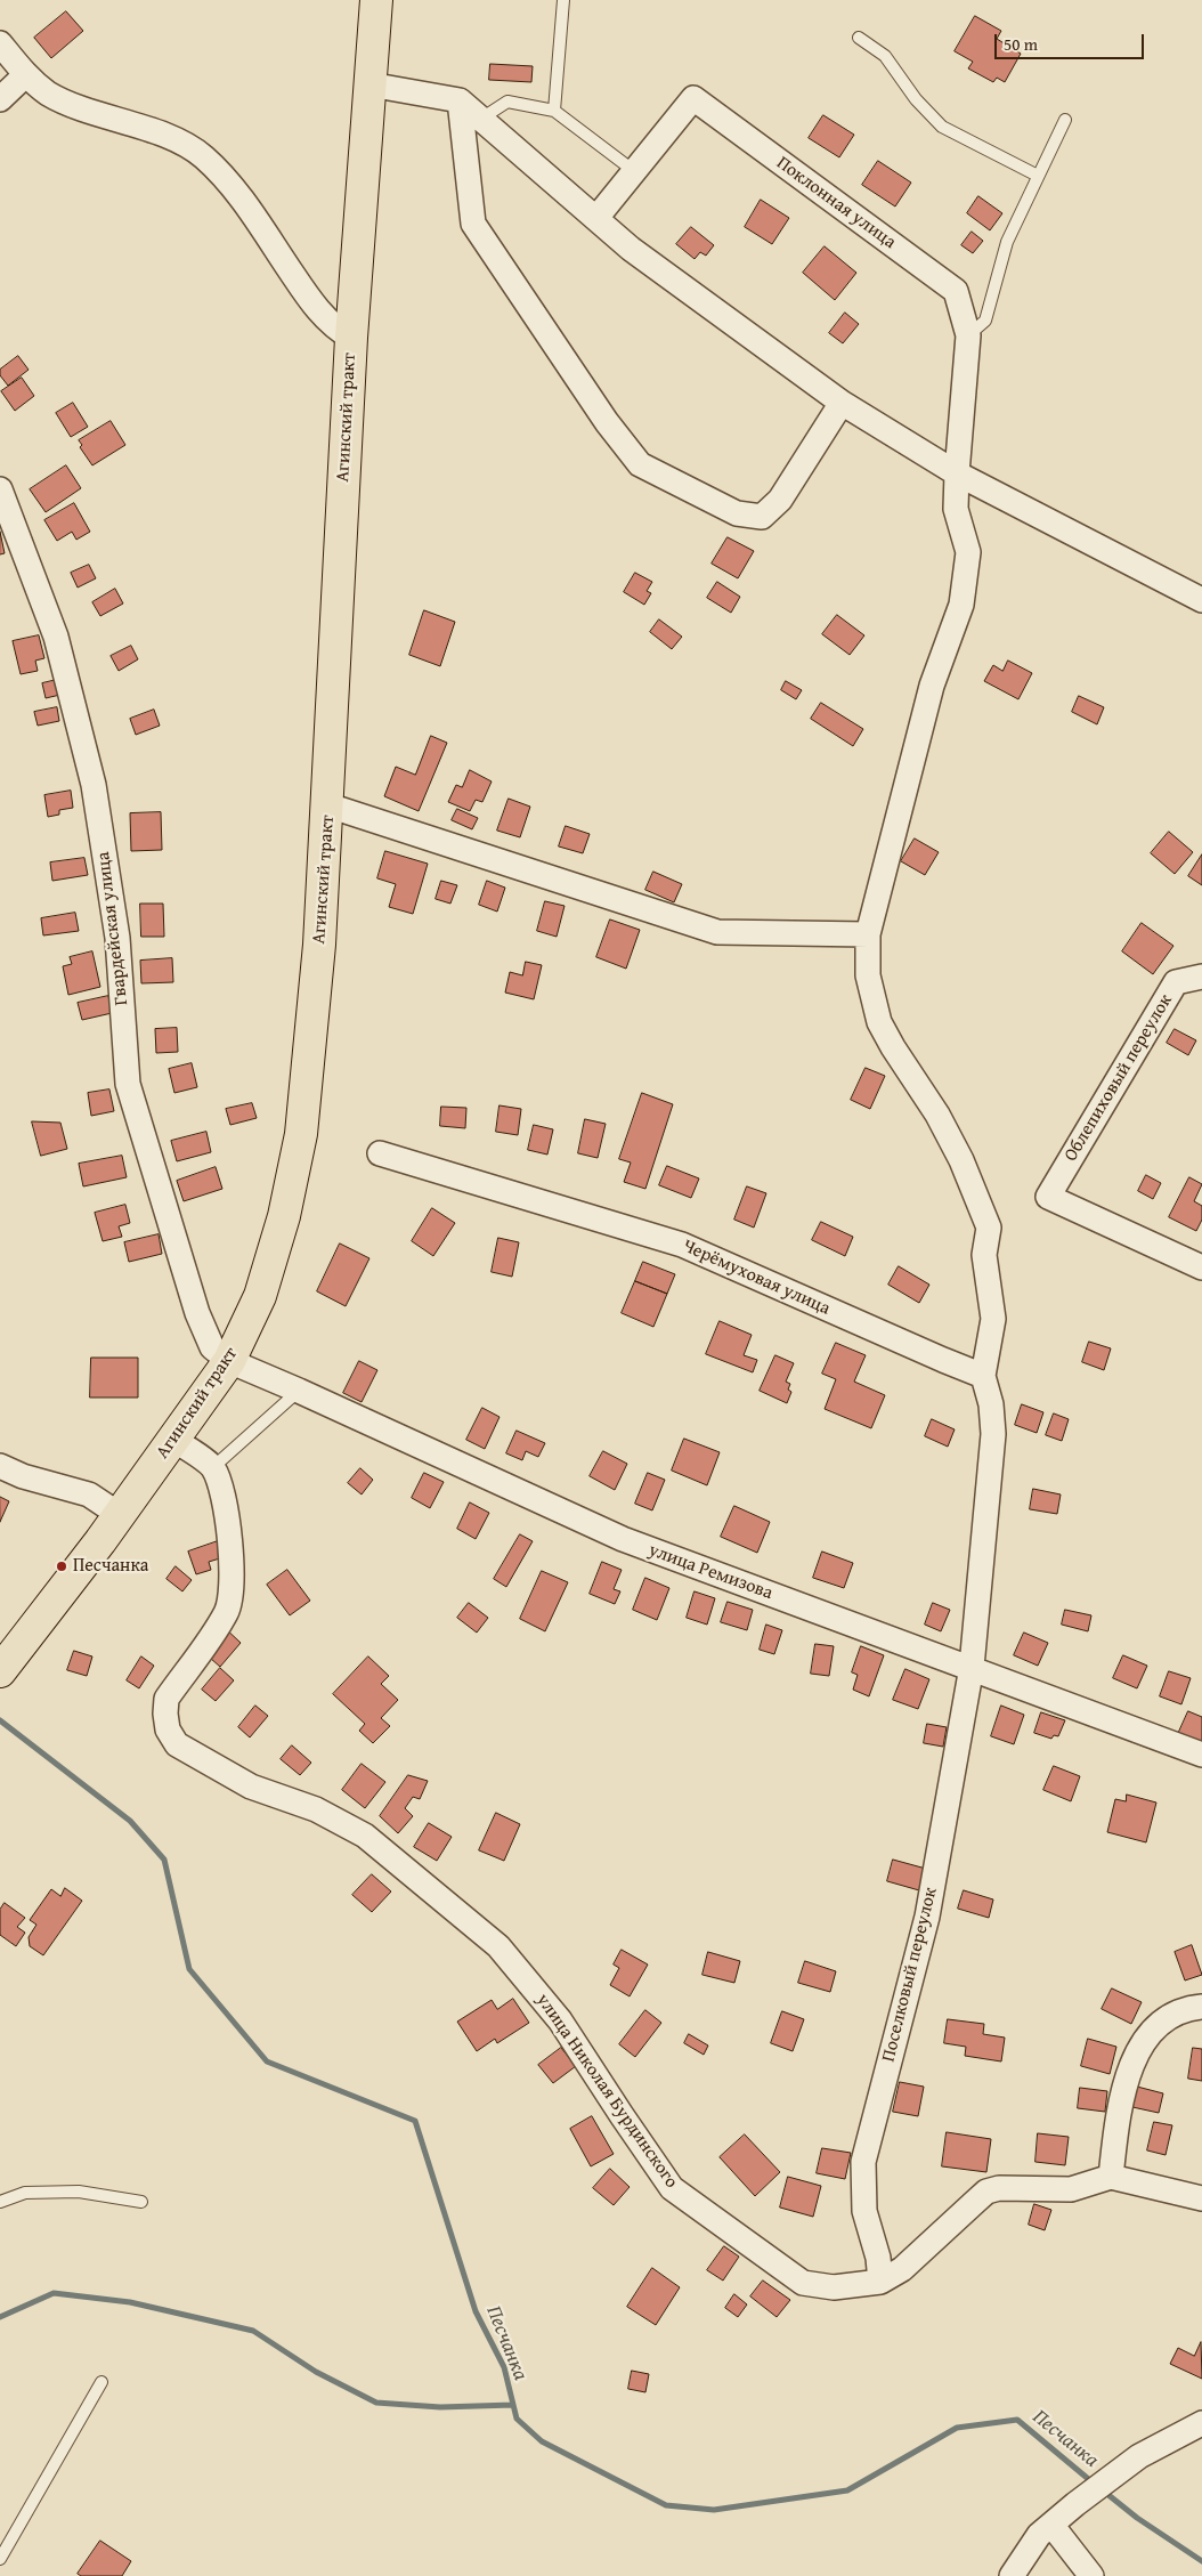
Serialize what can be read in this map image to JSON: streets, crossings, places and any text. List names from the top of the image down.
{
  "streets": {
    "highway": ["Агинский тракт"],
    "street": [
      "Поклонная улица",
      "Гвардейская улица",
      "Облепиховый переулок",
      "Черёмуховая улица",
      "улица Ремизова",
      "Поселковый переулок",
      "улица Николая Бурдинского"
    ]
  },
  "crossings": [
    ["Поклонная улица", "Черёмуховая улица"],
    ["Поклонная улица", "Поселковый переулок"],
    ["Агинский тракт", "Гвардейская улица"],
    ["Агинский тракт", "улица Ремизова"],
    ["Гвардейская улица", "улица Ремизова"],
    ["Черёмуховая улица", "Поселковый переулок"],
    ["улица Ремизова", "Поселковый переулок"],
    ["Поселковый переулок", "улица Николая Бурдинского"]
  ],
  "water": ["Песчанка"],
  "places": ["Песчанка"],
  "scale_bar": "50 m"
}
